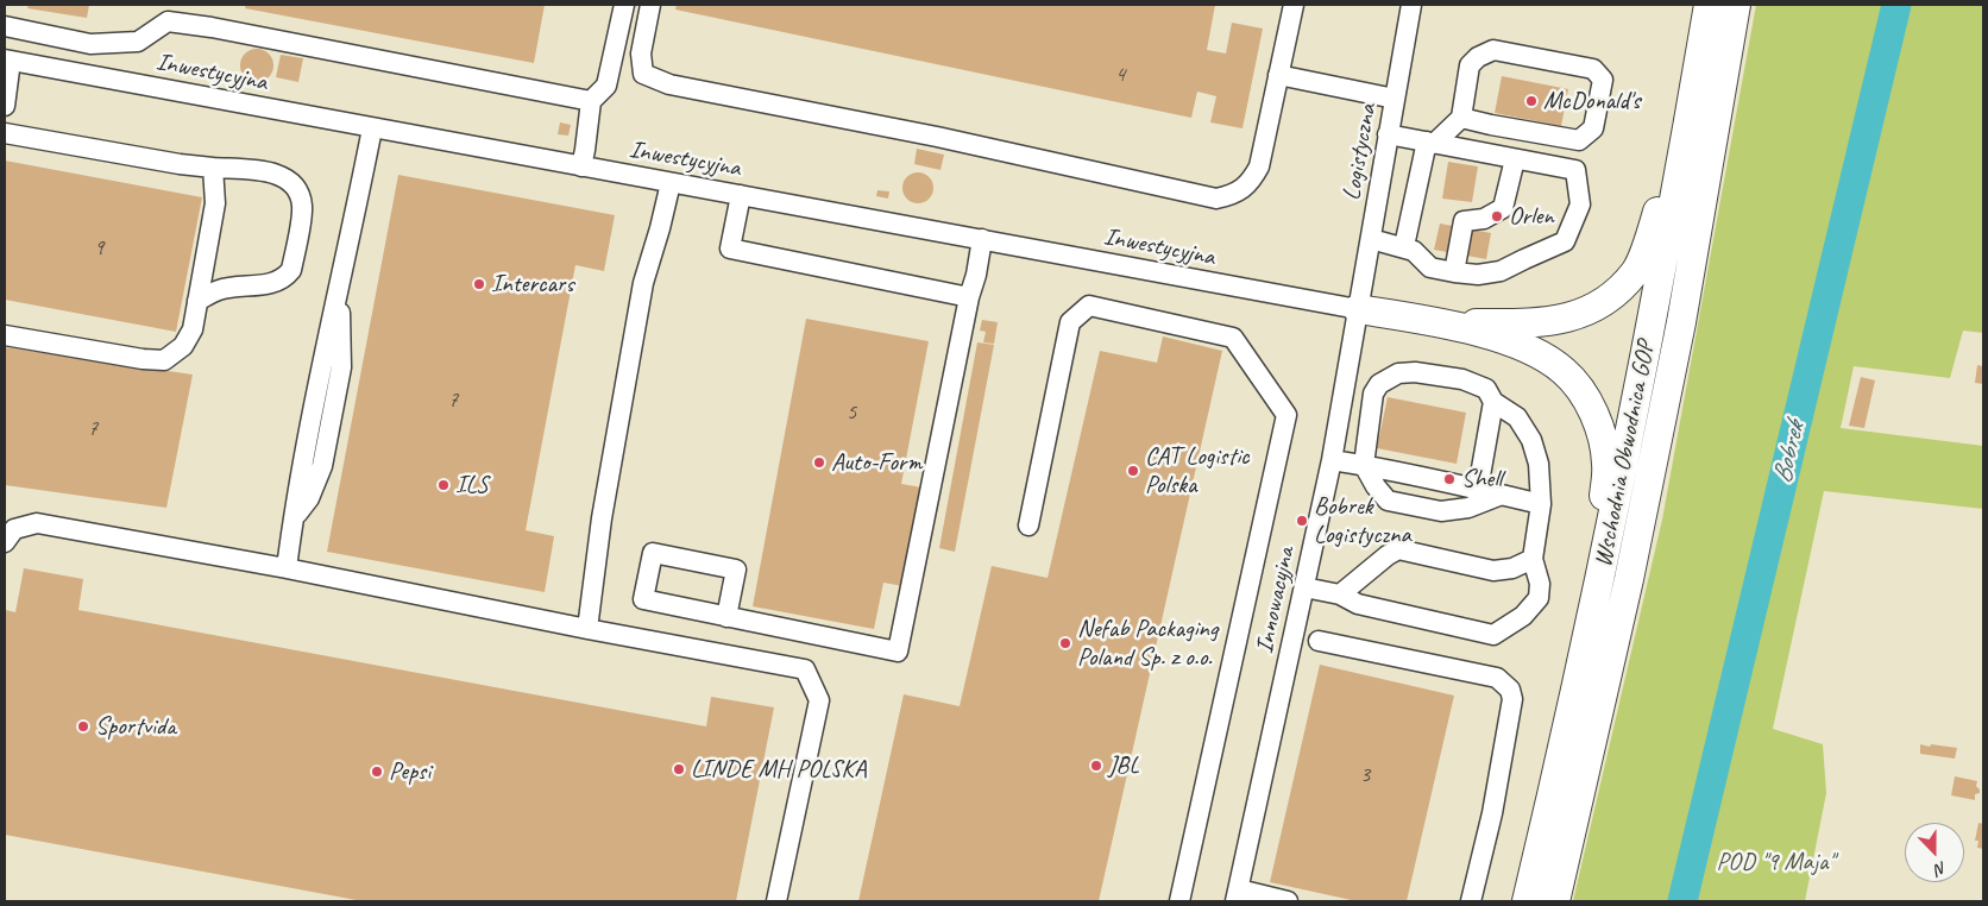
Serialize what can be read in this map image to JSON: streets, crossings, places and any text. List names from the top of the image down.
{
  "streets": {
    "highway": ["Wschodnia Obwodnica GOP"],
    "street": ["Inwestycyjna", "Logistyczna", "Innowacyjna"]
  },
  "crossings": [
    ["Inwestycyjna", "Logistyczna"],
    ["Inwestycyjna", "Innowacyjna"],
    ["Logistyczna", "Innowacyjna"]
  ],
  "water": ["Bobrek"],
  "parks": ["POD \"9 Maja\""],
  "places": [
    "McDonald's",
    "Orlen",
    "Intercars",
    "Auto-Form",
    "CAT Logistic Polska",
    "Shell",
    "ILS",
    "Bobrek Logistyczna",
    "Nefab Packaging Poland Sp. z o.o.",
    "Sportvida",
    "JBL",
    "LINDE MH POLSKA",
    "Pepsi"
  ],
  "house_numbers": [
    "4",
    "9",
    "7",
    "5",
    "7",
    "3"
  ],
  "north": "bottom"
}
